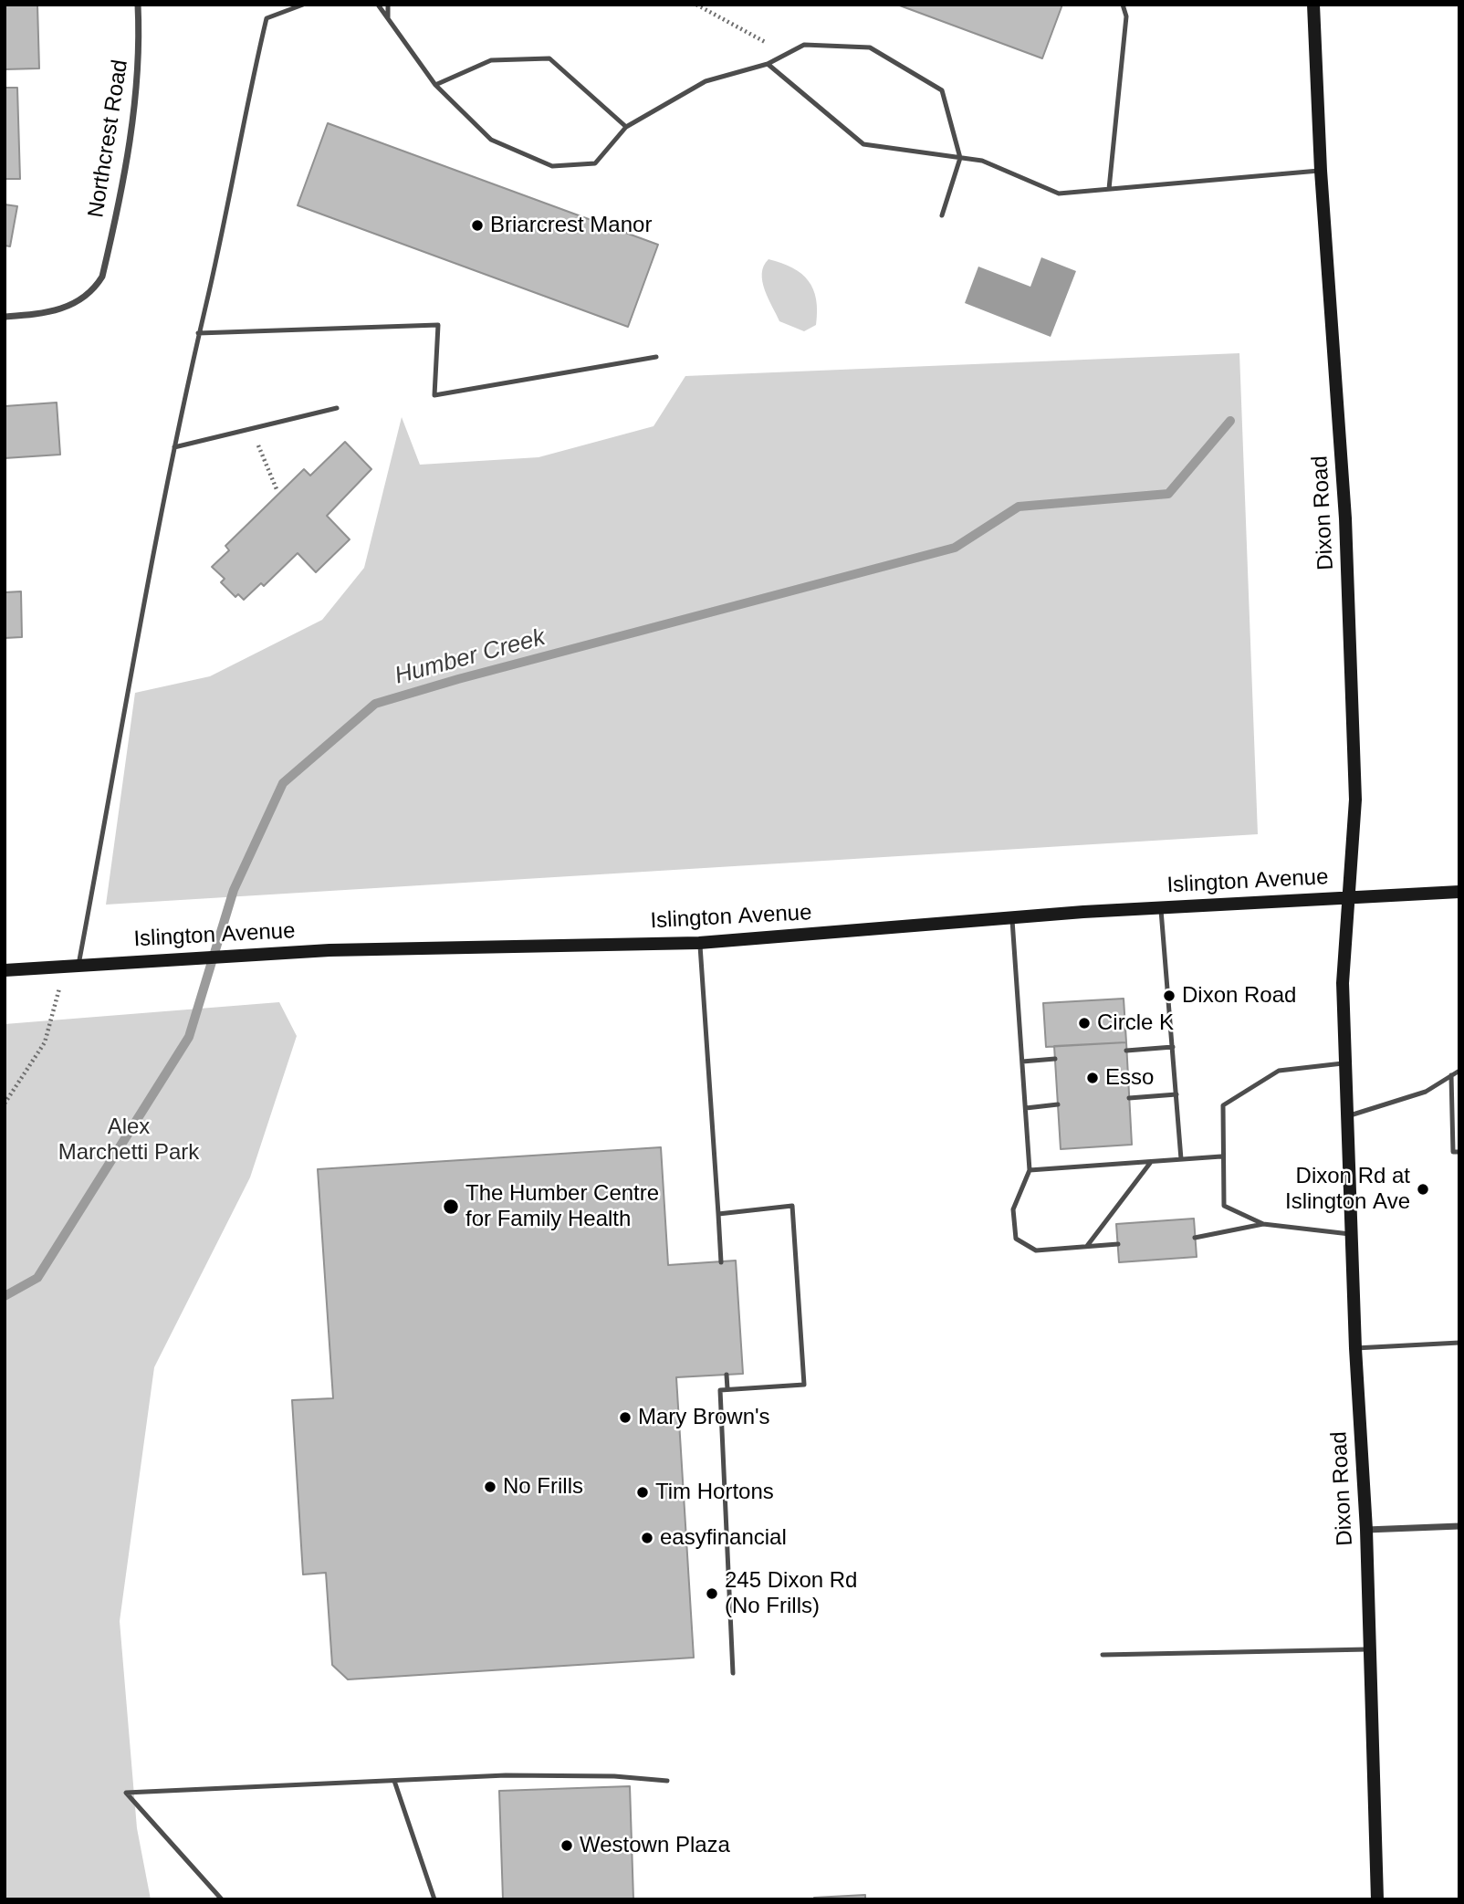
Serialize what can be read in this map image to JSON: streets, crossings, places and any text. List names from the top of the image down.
{
  "streets": {
    "main road": ["Dixon Road", "Islington Avenue"],
    "street": ["Northcrest Road"]
  },
  "crossings": [
    ["Dixon Road", "Islington Avenue"]
  ],
  "water": ["Humber Creek"],
  "parks": ["Alex Marchetti Park"],
  "places": [
    "Briarcrest Manor",
    "Dixon Road",
    "Circle K",
    "Esso",
    "Dixon Rd at Islington Ave",
    "The Humber Centre for Family Health",
    "Mary Brown's",
    "No Frills",
    "Tim Hortons",
    "easyfinancial",
    "245 Dixon Rd (No Frills)",
    "Westown Plaza"
  ]
}
